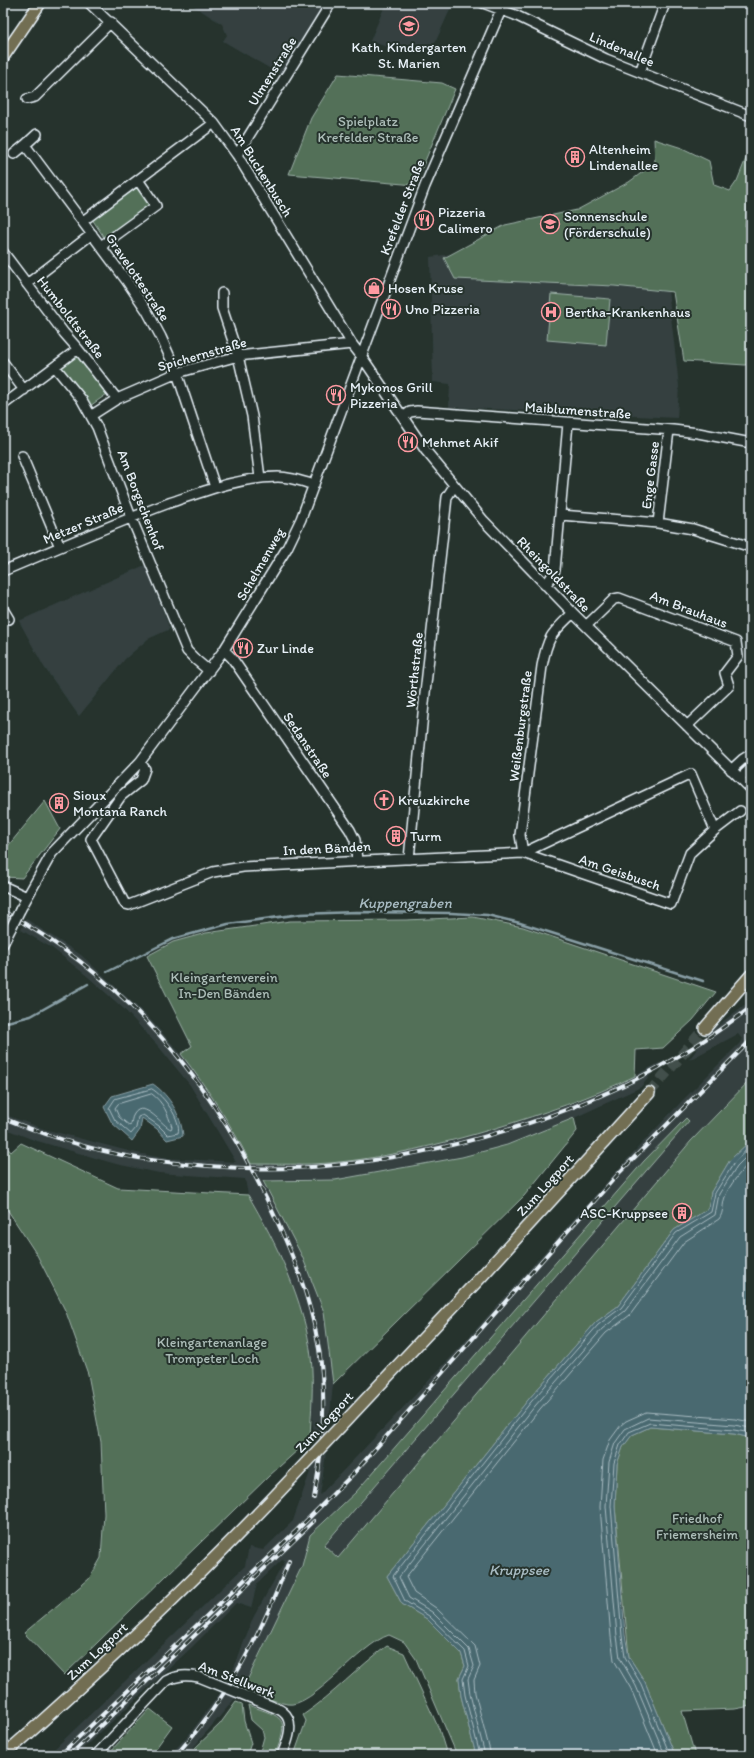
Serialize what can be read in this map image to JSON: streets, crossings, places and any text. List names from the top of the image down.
{
  "streets": {
    "main road": ["Zum Logport"],
    "street": [
      "Lindenallee",
      "Ulmenstraße",
      "Am Buchenbusch",
      "Krefelder Straße",
      "Gravelottestraße",
      "Humboldtstraße",
      "Spichernstraße",
      "Maiblumenstraße",
      "Enge Gasse",
      "Am Borgschenhof",
      "Metzer Straße",
      "Schelmenweg",
      "Rheingoldstraße",
      "Am Brauhaus",
      "Wörthstraße",
      "Weißenburgstraße",
      "Sedanstraße",
      "In den Bänden",
      "Am Geisbusch",
      "Am Stellwerk"
    ]
  },
  "crossings": [
    ["Lindenallee", "Krefelder Straße"],
    ["Ulmenstraße", "Am Buchenbusch"],
    ["Am Buchenbusch", "Krefelder Straße"],
    ["Am Buchenbusch", "Spichernstraße"],
    ["Am Buchenbusch", "Schelmenweg"],
    ["Am Buchenbusch", "Rheingoldstraße"],
    ["Krefelder Straße", "Schelmenweg"],
    ["Krefelder Straße", "Rheingoldstraße"],
    ["Gravelottestraße", "Spichernstraße"],
    ["Gravelottestraße", "Metzer Straße"],
    ["Humboldtstraße", "Spichernstraße"],
    ["Spichernstraße", "Am Borgschenhof"],
    ["Maiblumenstraße", "Enge Gasse"],
    ["Maiblumenstraße", "Rheingoldstraße"],
    ["Am Borgschenhof", "Metzer Straße"],
    ["Am Borgschenhof", "Schelmenweg"],
    ["Metzer Straße", "Schelmenweg"],
    ["Schelmenweg", "Rheingoldstraße"],
    ["Schelmenweg", "Sedanstraße"],
    ["Schelmenweg", "In den Bänden"],
    ["Rheingoldstraße", "Am Brauhaus"],
    ["Rheingoldstraße", "Wörthstraße"],
    ["Rheingoldstraße", "Weißenburgstraße"],
    ["Wörthstraße", "In den Bänden"],
    ["Weißenburgstraße", "In den Bänden"],
    ["Weißenburgstraße", "Am Geisbusch"],
    ["Sedanstraße", "In den Bänden"],
    ["In den Bänden", "Am Geisbusch"]
  ],
  "water": ["Kuppengraben", "Kruppsee"],
  "parks": [
    "Spielplatz Krefelder Straße",
    "Kleingartenverein In-Den Bänden",
    "Kleingartenanlage Trompeter Loch",
    "Friedhof Friemersheim"
  ],
  "places": {
    "school or university": ["Kath. Kindergarten St. Marien", "Sonnenschule (Förderschule)"],
    "building": [
      "Altenheim Lindenallee",
      "Sioux Montana Ranch",
      "Turm",
      "ASC-Kruppsee"
    ],
    "restaurant": [
      "Pizzeria Calimero",
      "Uno Pizzeria",
      "Mykonos Grill Pizzeria",
      "Mehmet Akif",
      "Zur Linde"
    ],
    "shop": ["Hosen Kruse"],
    "hospital": ["Bertha-Krankenhaus"],
    "church": ["Kreuzkirche"]
  }
}
